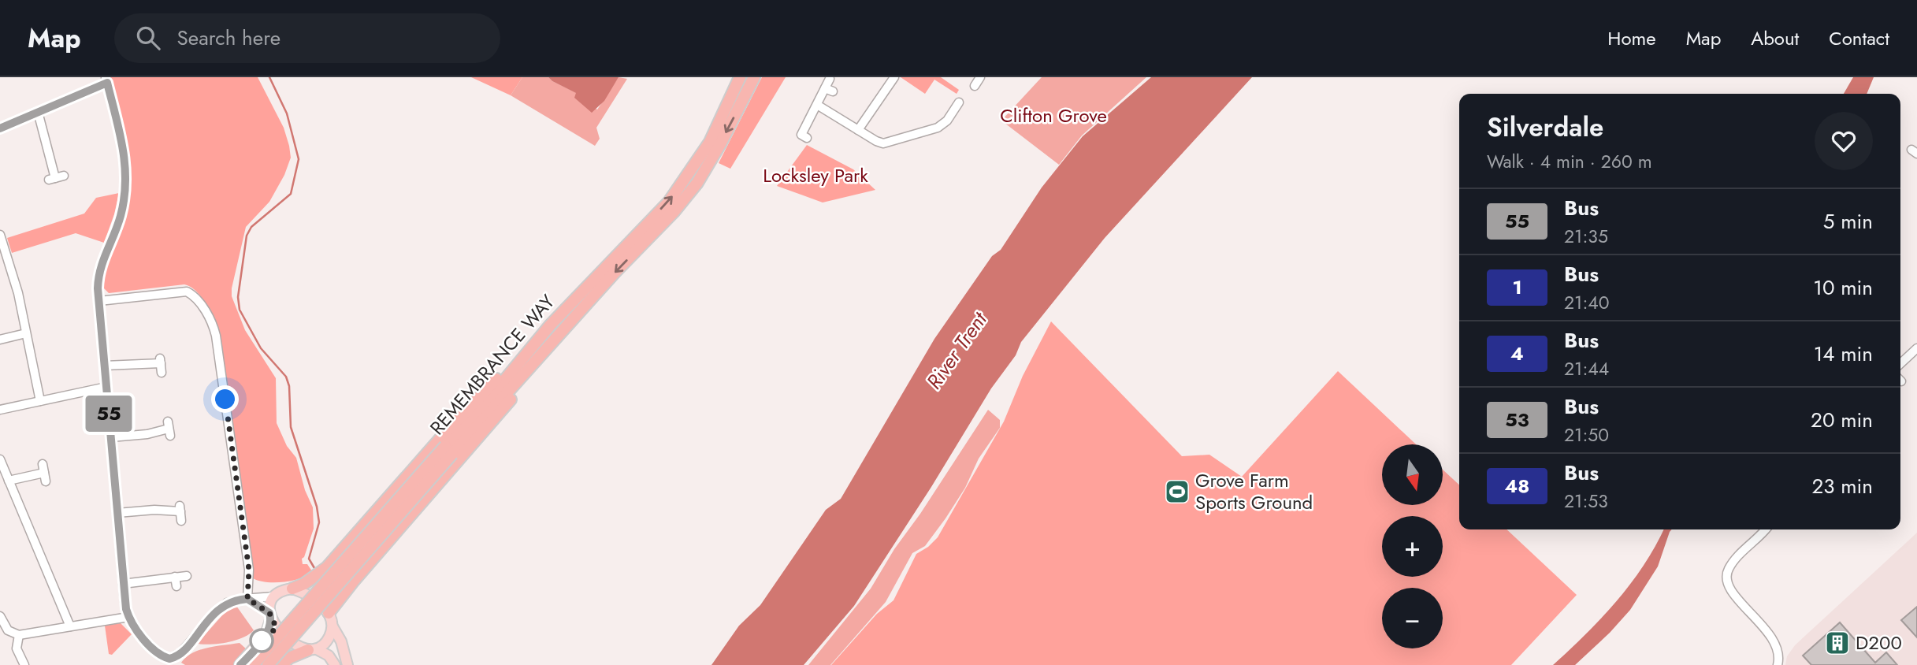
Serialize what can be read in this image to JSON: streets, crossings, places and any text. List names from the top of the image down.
{
  "streets": {
    "highway": ["REMEMBRANCE WAY"]
  },
  "water": ["River Trent"],
  "parks": ["Clifton Grove", "Locksley Park"],
  "places": {
    "sports": ["Grove Farm Sports Ground"],
    "building": ["D200"]
  },
  "lines": ["bus line 55"],
  "north": "bottom",
  "page": {
    "header": "Map",
    "search": "Search here",
    "nav": [
      "Home",
      "Map",
      "About",
      "Contact"
    ],
    "on_map": "55",
    "heading": ["Silverdale", "Walk · 4 min · 260 m"],
    "list": [
      {
        "mark": "55",
        "name": "Bus",
        "note": "21:35",
        "value": "5 min"
      },
      {
        "mark": "1",
        "name": "Bus",
        "note": "21:40",
        "value": "10 min"
      },
      {
        "mark": "4",
        "name": "Bus",
        "note": "21:44",
        "value": "14 min"
      },
      {
        "mark": "53",
        "name": "Bus",
        "note": "21:50",
        "value": "20 min"
      },
      {
        "mark": "48",
        "name": "Bus",
        "note": "21:53",
        "value": "23 min"
      }
    ],
    "map_buttons": ["+", "−"]
  }
}
